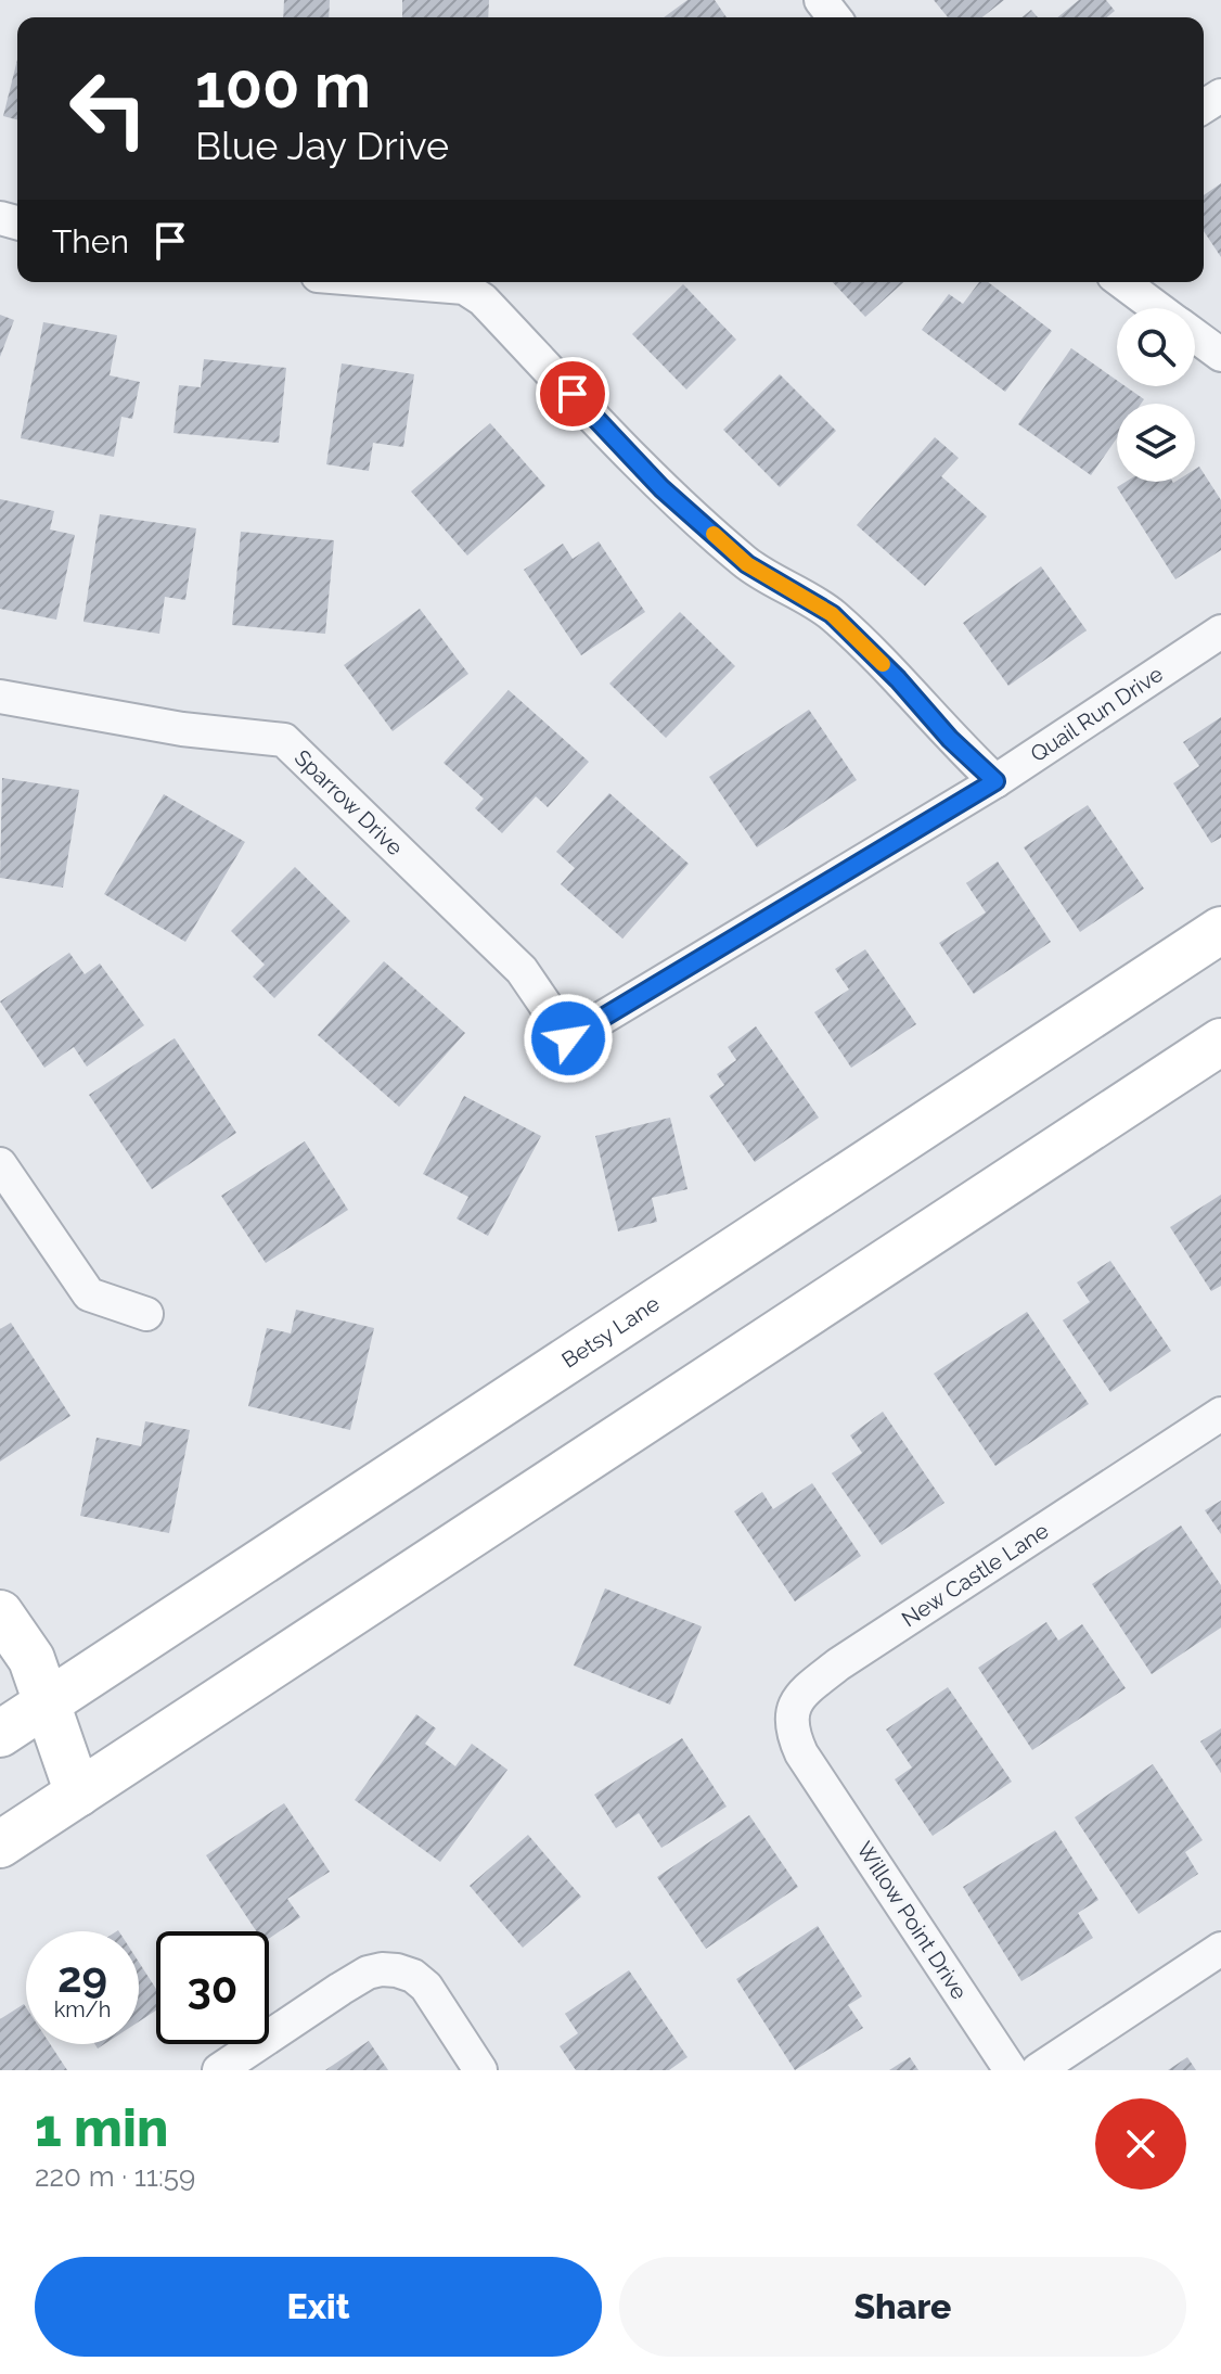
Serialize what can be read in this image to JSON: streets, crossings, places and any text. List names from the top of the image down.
{
  "streets": {
    "main road": ["Betsy Lane"],
    "street": [
      "Quail Run Drive",
      "Sparrow Drive",
      "New Castle Lane",
      "Willow Point Drive"
    ]
  },
  "crossings": [
    ["Quail Run Drive", "Sparrow Drive"],
    ["New Castle Lane", "Willow Point Drive"]
  ],
  "page": {
    "turn": ["100 m", "Blue Jay Drive"],
    "then": "Then",
    "speed": "29 km/h",
    "limit": "30",
    "heading": ["1 min", "220 m · 11:59"],
    "buttons": ["Exit", "Share"]
  }
}
